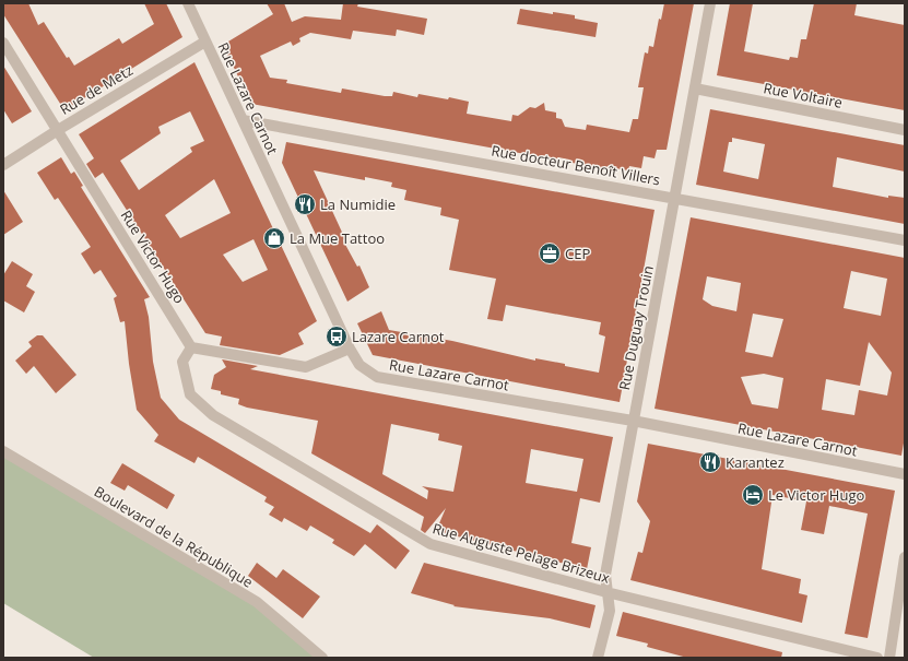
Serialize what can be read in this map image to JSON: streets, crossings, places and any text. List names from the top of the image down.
{
  "streets": {
    "street": [
      "Rue de Metz",
      "Rue Voltaire",
      "Rue Lazare Carnot",
      "Rue docteur Benoît Villers",
      "Rue Victor Hugo",
      "Rue Duguay Trouin",
      "Boulevard de la République",
      "Rue Auguste Pelage Brizeux"
    ]
  },
  "crossings": [
    ["Rue de Metz", "Rue Lazare Carnot"],
    ["Rue de Metz", "Rue Victor Hugo"],
    ["Rue Voltaire", "Rue Duguay Trouin"],
    ["Rue Lazare Carnot", "Rue docteur Benoît Villers"],
    ["Rue Lazare Carnot", "Rue Duguay Trouin"],
    ["Rue docteur Benoît Villers", "Rue Duguay Trouin"],
    ["Rue Victor Hugo", "Rue Auguste Pelage Brizeux"],
    ["Rue Duguay Trouin", "Rue Auguste Pelage Brizeux"]
  ],
  "places": {
    "restaurant": ["La Numidie", "Karantez"],
    "shop": ["La Mue Tattoo"],
    "office": ["CEP"],
    "bus stop": ["Lazare Carnot"],
    "hotel": ["Le Victor Hugo"]
  }
}
